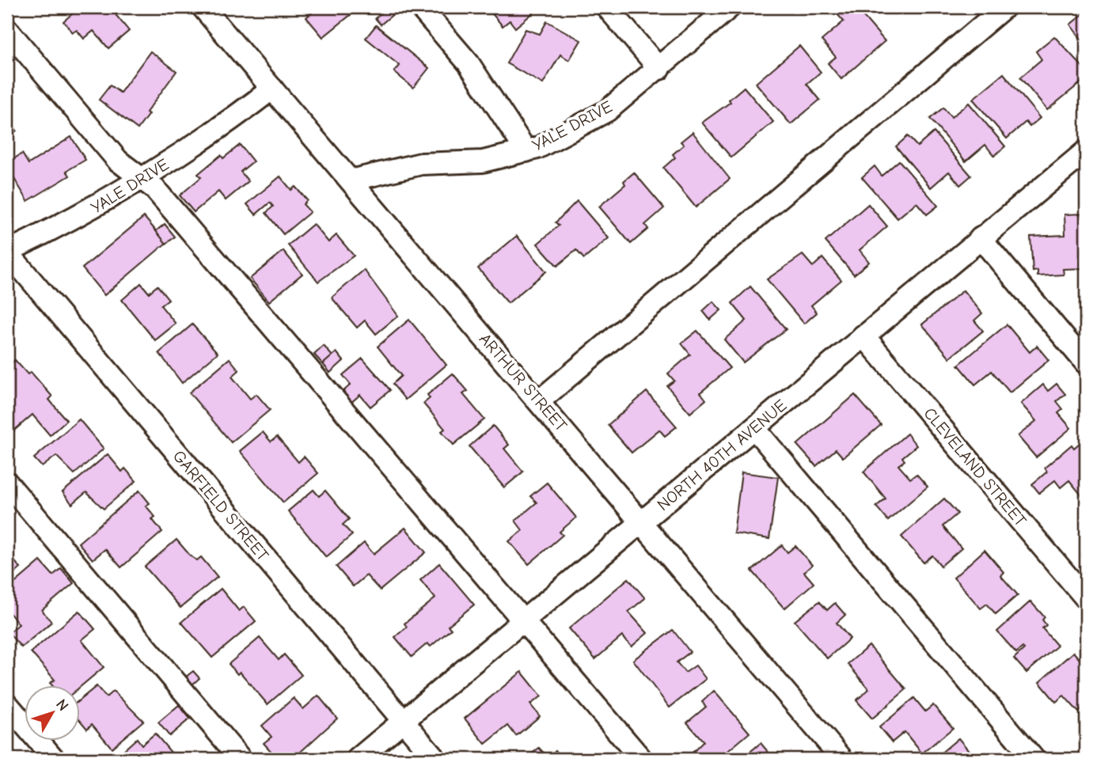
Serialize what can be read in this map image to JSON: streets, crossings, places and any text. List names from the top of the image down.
{
  "streets": {
    "street": [
      "YALE DRIVE",
      "ARTHUR STREET",
      "NORTH 40TH AVENUE",
      "CLEVELAND STREET",
      "GARFIELD STREET"
    ]
  },
  "crossings": [
    ["YALE DRIVE", "ARTHUR STREET"],
    ["YALE DRIVE", "GARFIELD STREET"],
    ["ARTHUR STREET", "NORTH 40TH AVENUE"],
    ["NORTH 40TH AVENUE", "CLEVELAND STREET"],
    ["NORTH 40TH AVENUE", "GARFIELD STREET"]
  ],
  "north": "top right"
}
